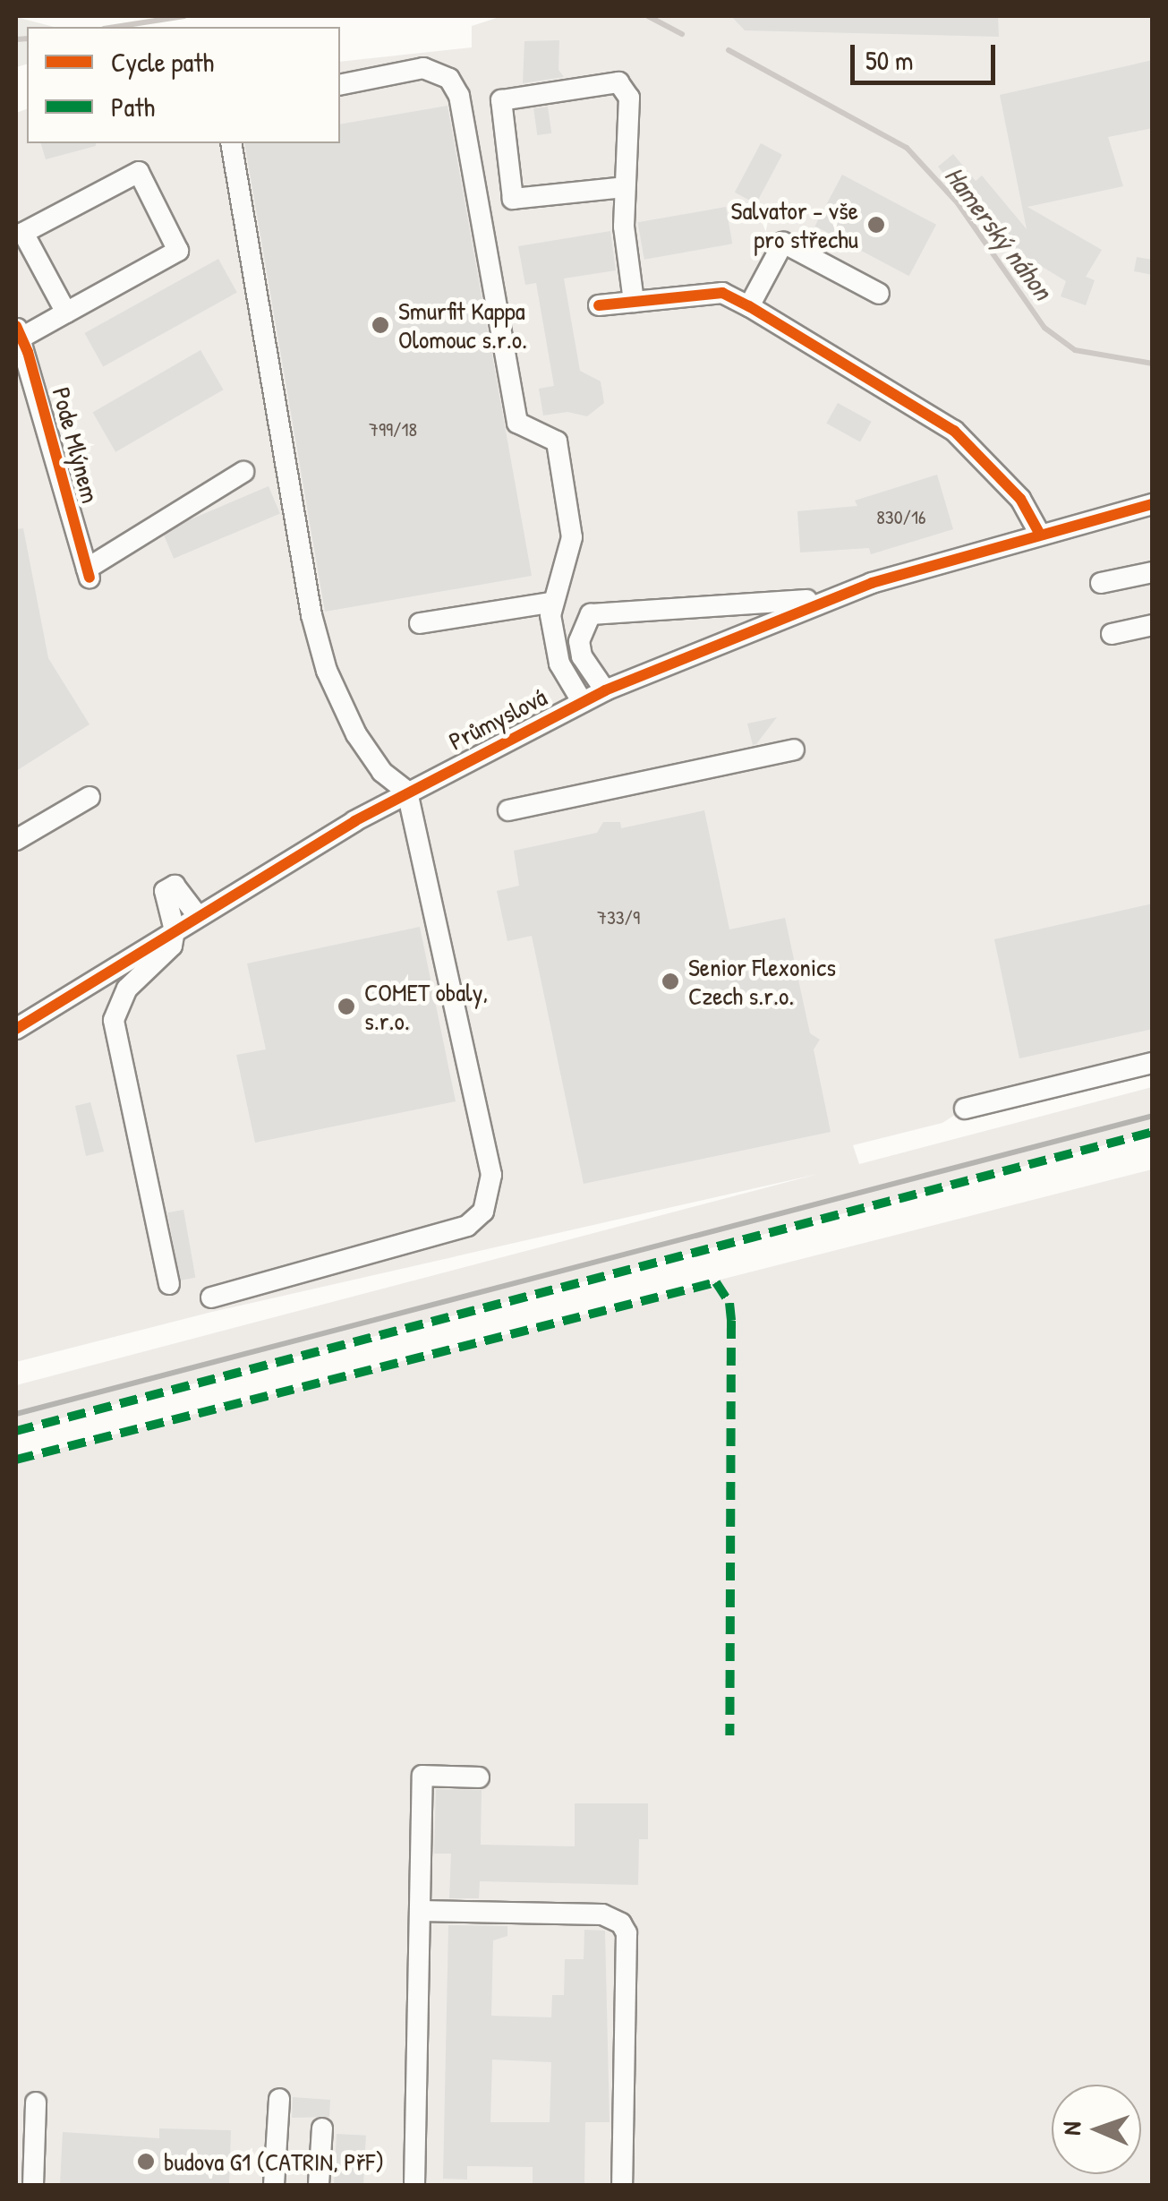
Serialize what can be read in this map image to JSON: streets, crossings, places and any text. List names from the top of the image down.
{
  "streets": {
    "street": ["Pode Mlýnem", "Průmyslová"]
  },
  "water": ["Hamerský náhon"],
  "places": [
    "Salvator - vše pro střechu",
    "Smurfit Kappa Olomouc s.r.o.",
    "Senior Flexonics Czech s.r.o.",
    "COMET obaly, s.r.o.",
    "budova G1 (CATRIN, PřF)"
  ],
  "house_numbers": ["799/18", "830/16", "733/9"],
  "legend": ["Cycle path", "Path"],
  "scale_bar": "50 m",
  "north": "left"
}
